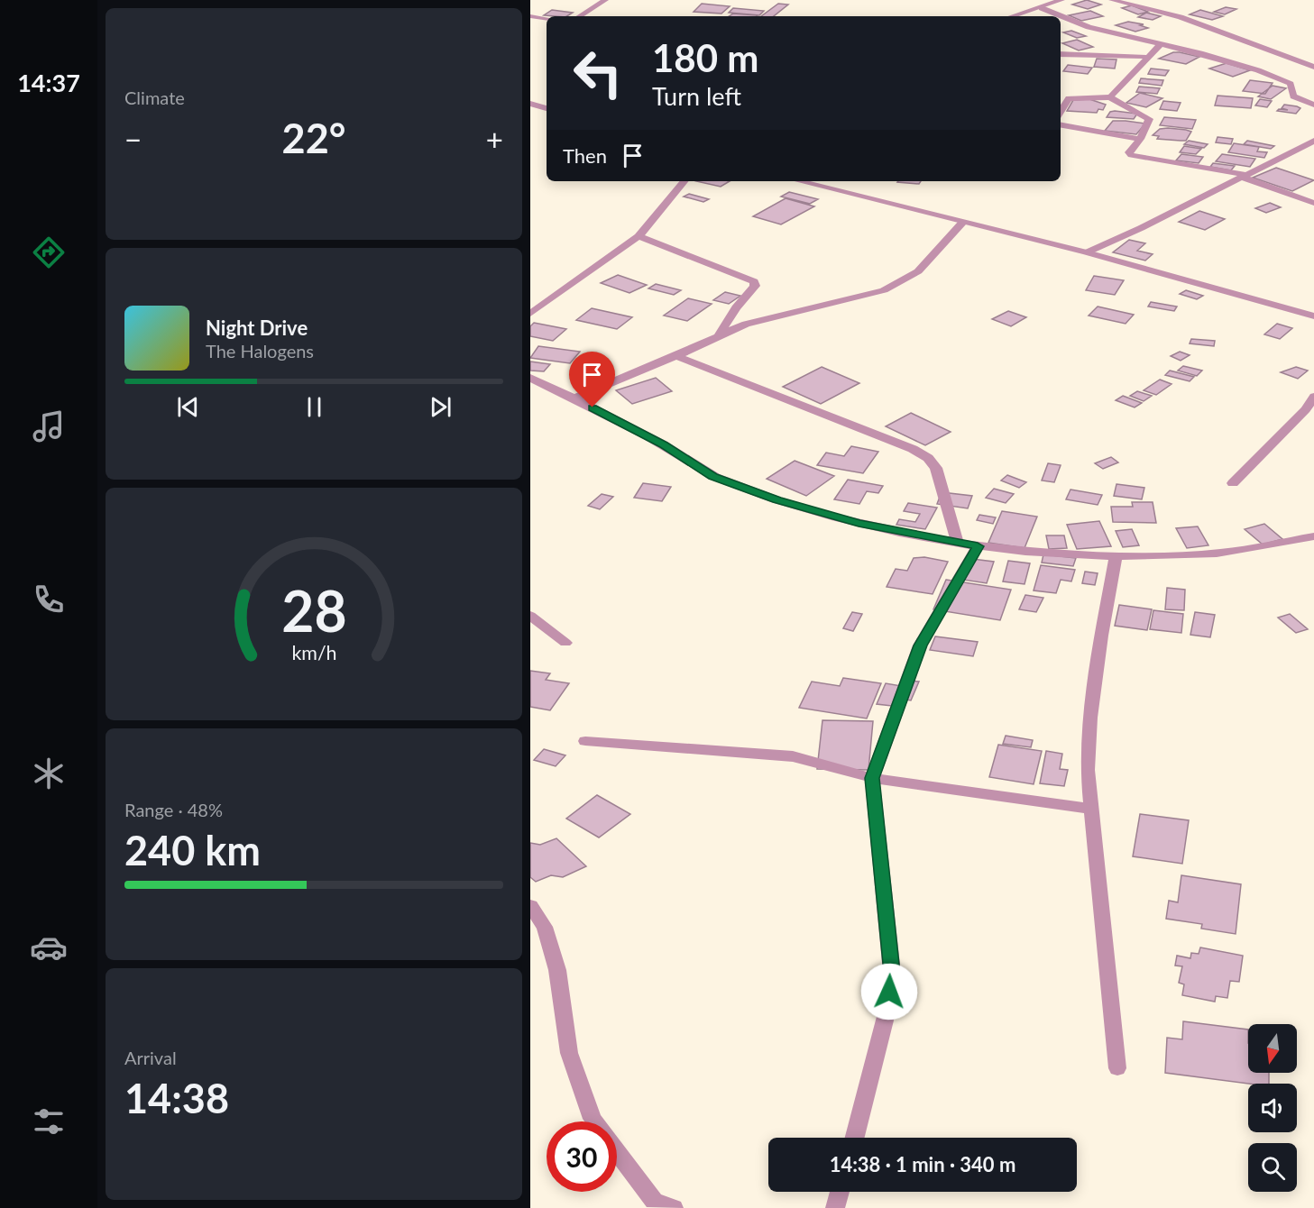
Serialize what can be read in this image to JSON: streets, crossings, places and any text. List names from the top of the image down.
{
  "north": "bottom",
  "page": {
    "tabs": "14:37",
    "tile": [
      "Climate",
      ["Range · 48%", "240 km"],
      ["Arrival", "14:38"]
    ],
    "turn": ["180 m", "Turn left"],
    "heat": ["−", "22°", "+"],
    "then": "Then",
    "song": ["Night Drive", "The Halogens"],
    "limit": "30",
    "trip": "14:38 · 1 min · 340 m",
    "gauge": ["28", "km/h"]
  }
}
